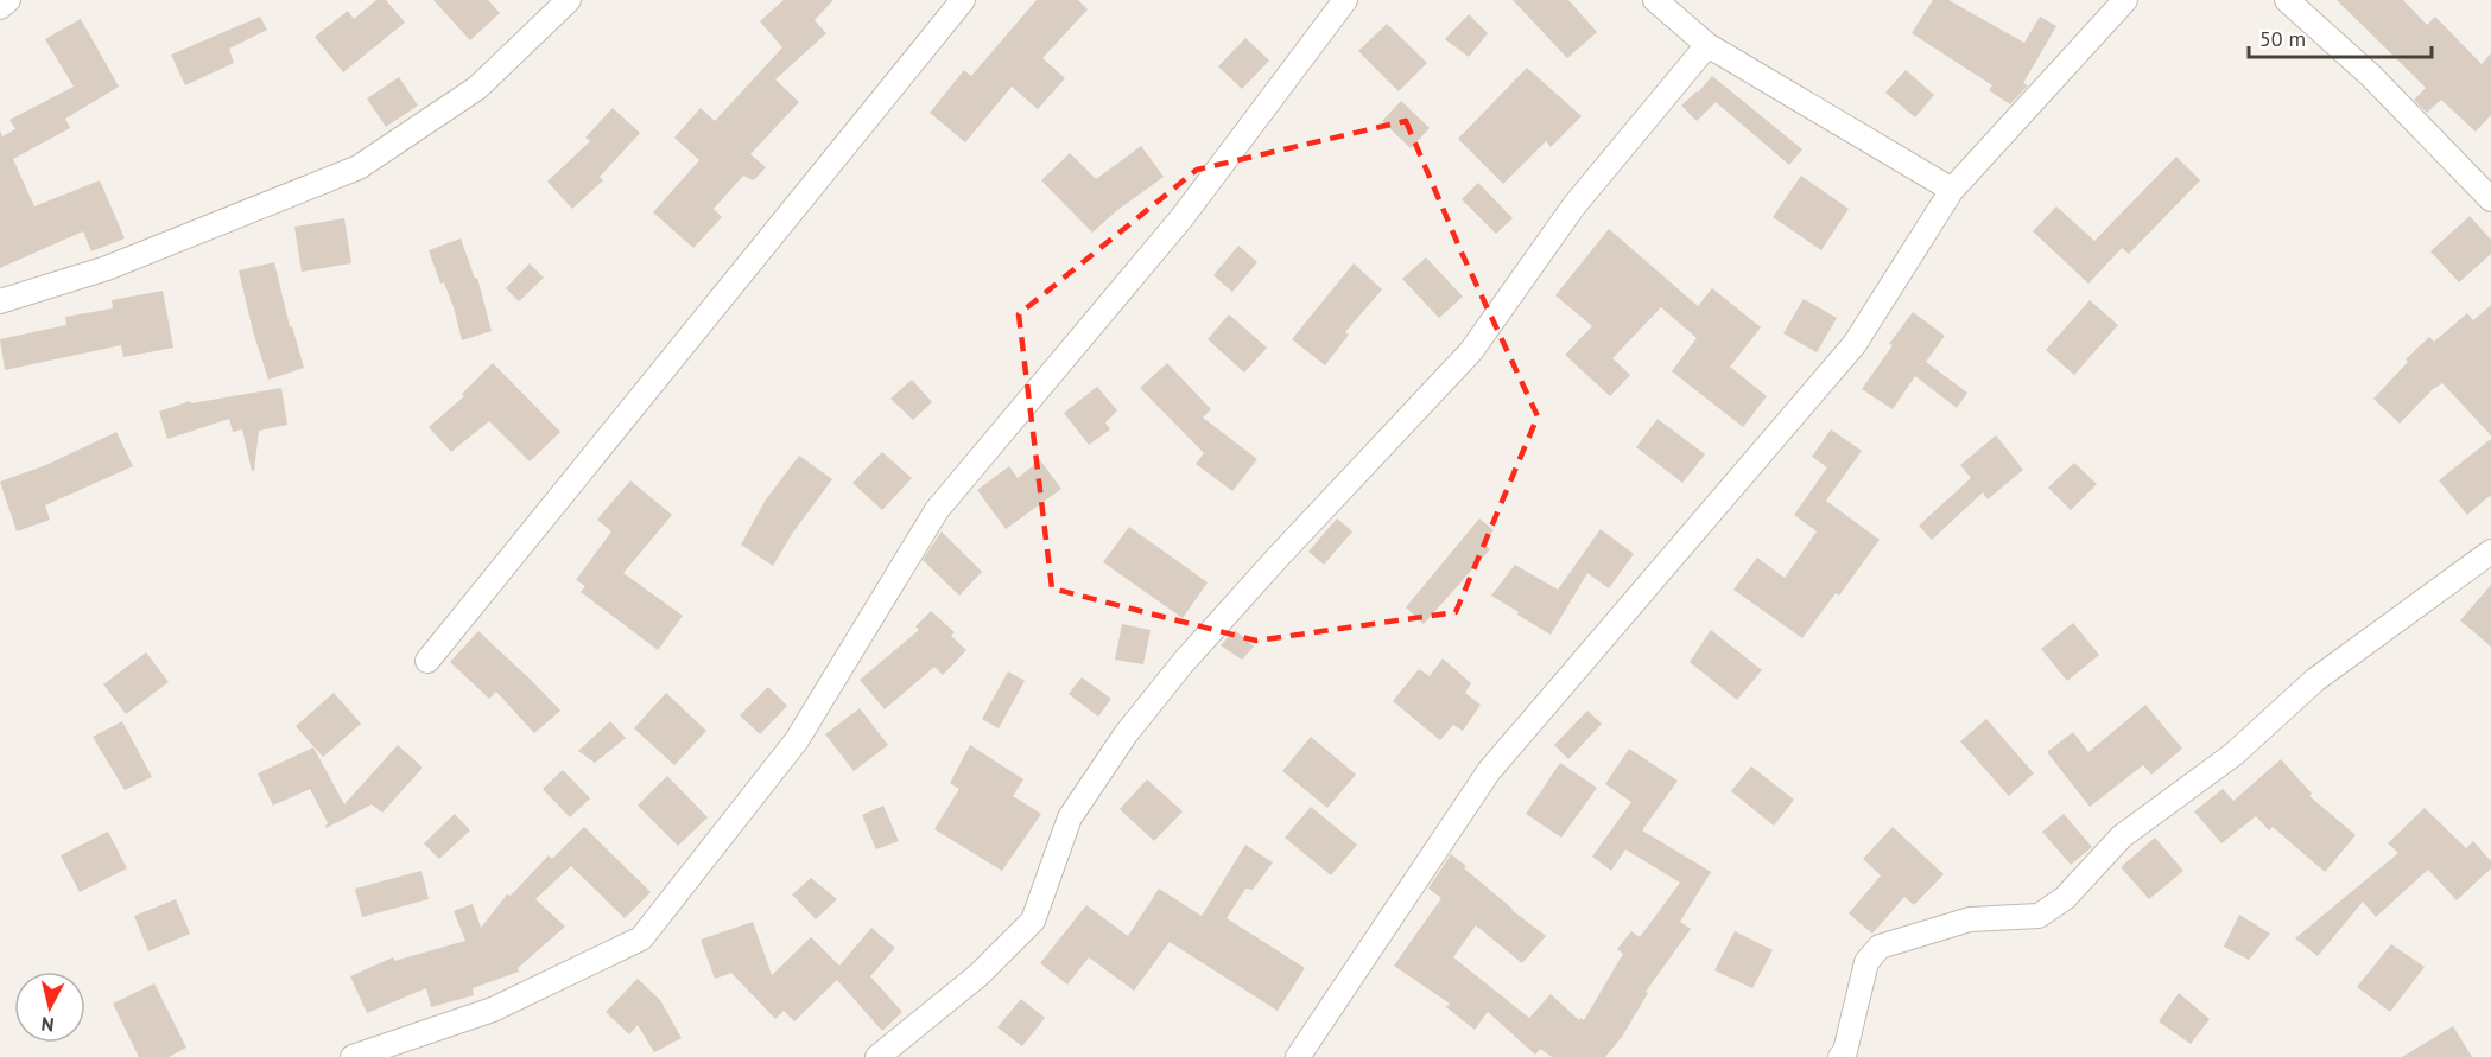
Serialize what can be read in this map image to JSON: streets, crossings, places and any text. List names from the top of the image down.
{
  "scale_bar": "50 m",
  "north": "bottom"
}
